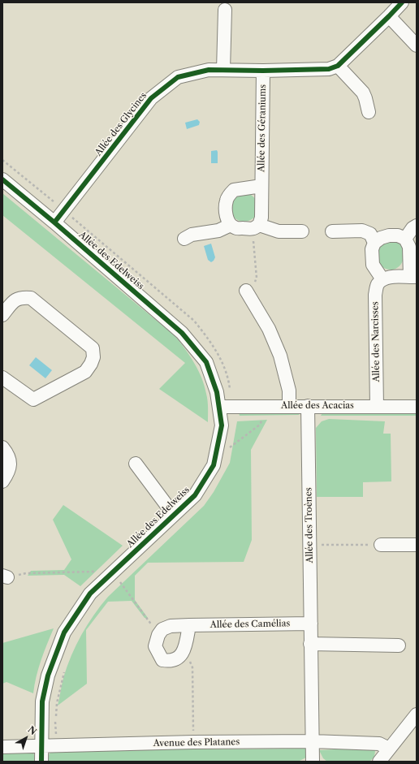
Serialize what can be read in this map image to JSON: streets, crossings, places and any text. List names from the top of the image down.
{
  "streets": {
    "street": [
      "Allée des Glycines",
      "Allée des Géraniums",
      "Allée des Edelweiss",
      "Allée des Narcisses",
      "Allée des Acacias",
      "Allée des Troènes",
      "Allée des Camélias",
      "Avenue des Platanes"
    ]
  },
  "crossings": [
    ["Allée des Glycines", "Allée des Géraniums"],
    ["Allée des Glycines", "Allée des Edelweiss"],
    ["Allée des Edelweiss", "Allée des Acacias"],
    ["Allée des Edelweiss", "Avenue des Platanes"],
    ["Allée des Narcisses", "Allée des Acacias"],
    ["Allée des Acacias", "Allée des Troènes"],
    ["Allée des Troènes", "Allée des Camélias"],
    ["Allée des Troènes", "Avenue des Platanes"]
  ],
  "north": "top right"
}
